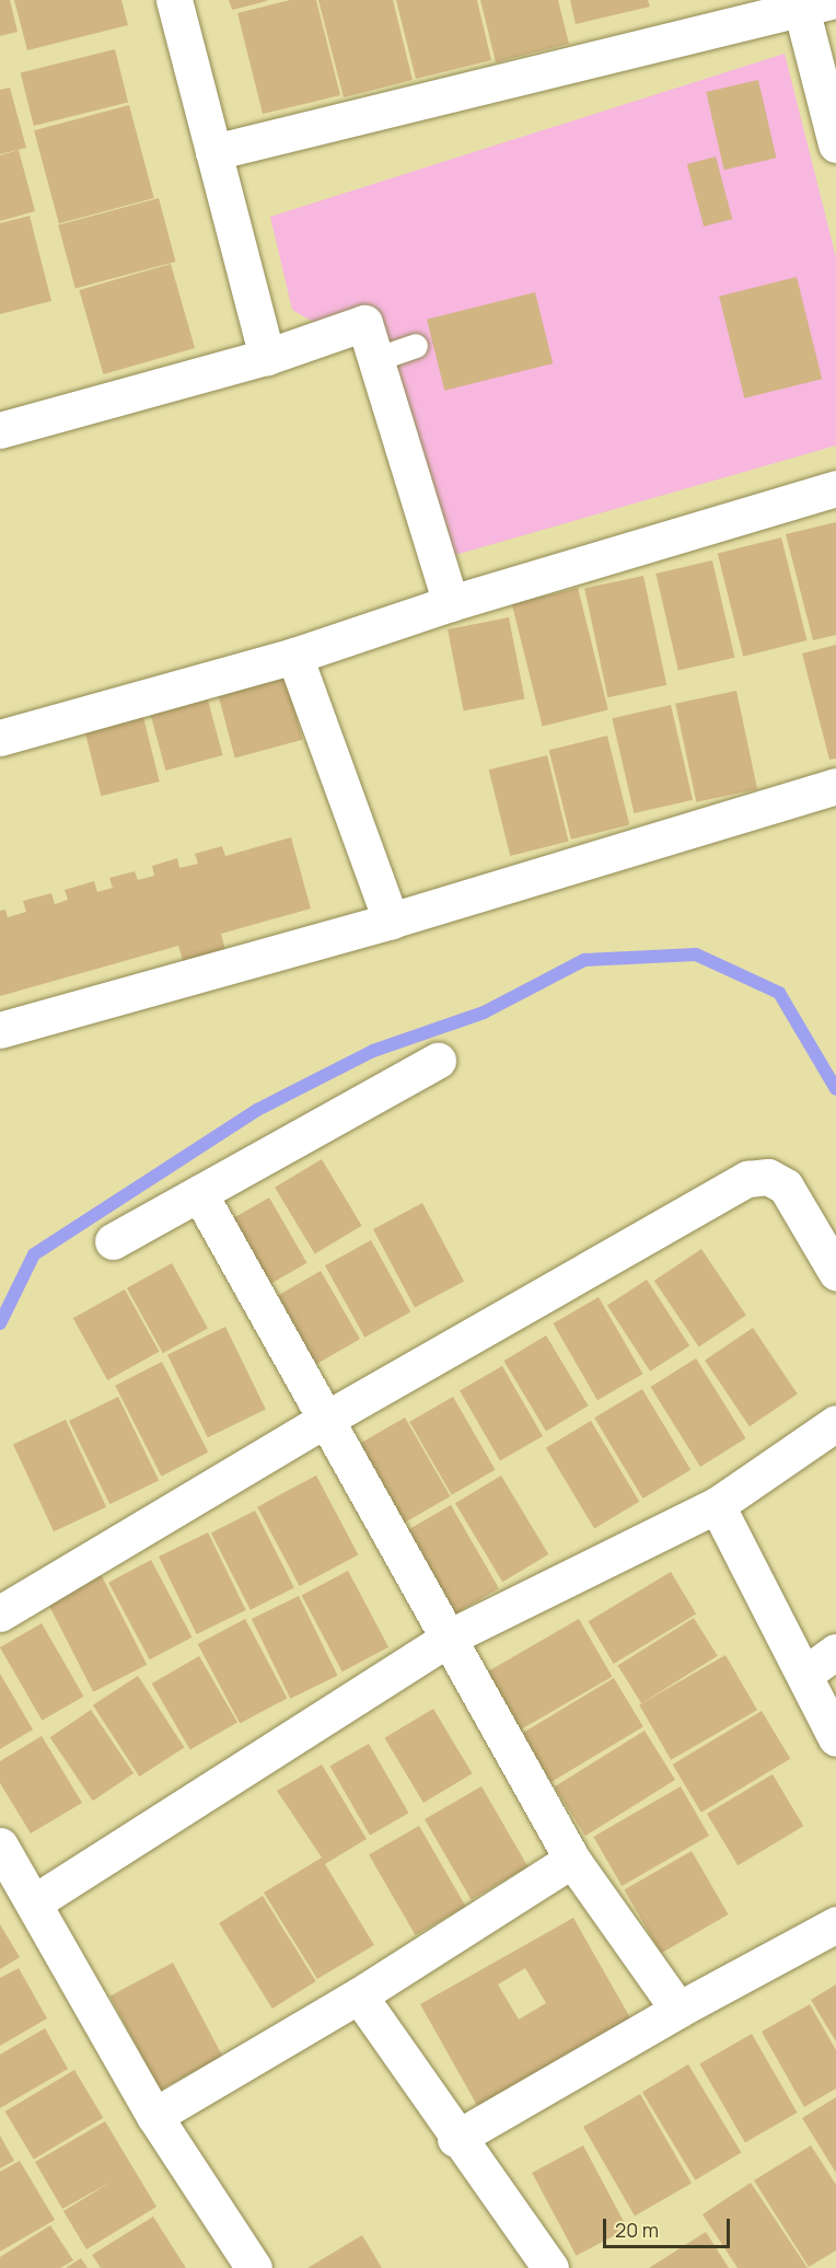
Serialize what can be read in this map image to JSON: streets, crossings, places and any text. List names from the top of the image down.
{
  "scale_bar": "20 m"
}
